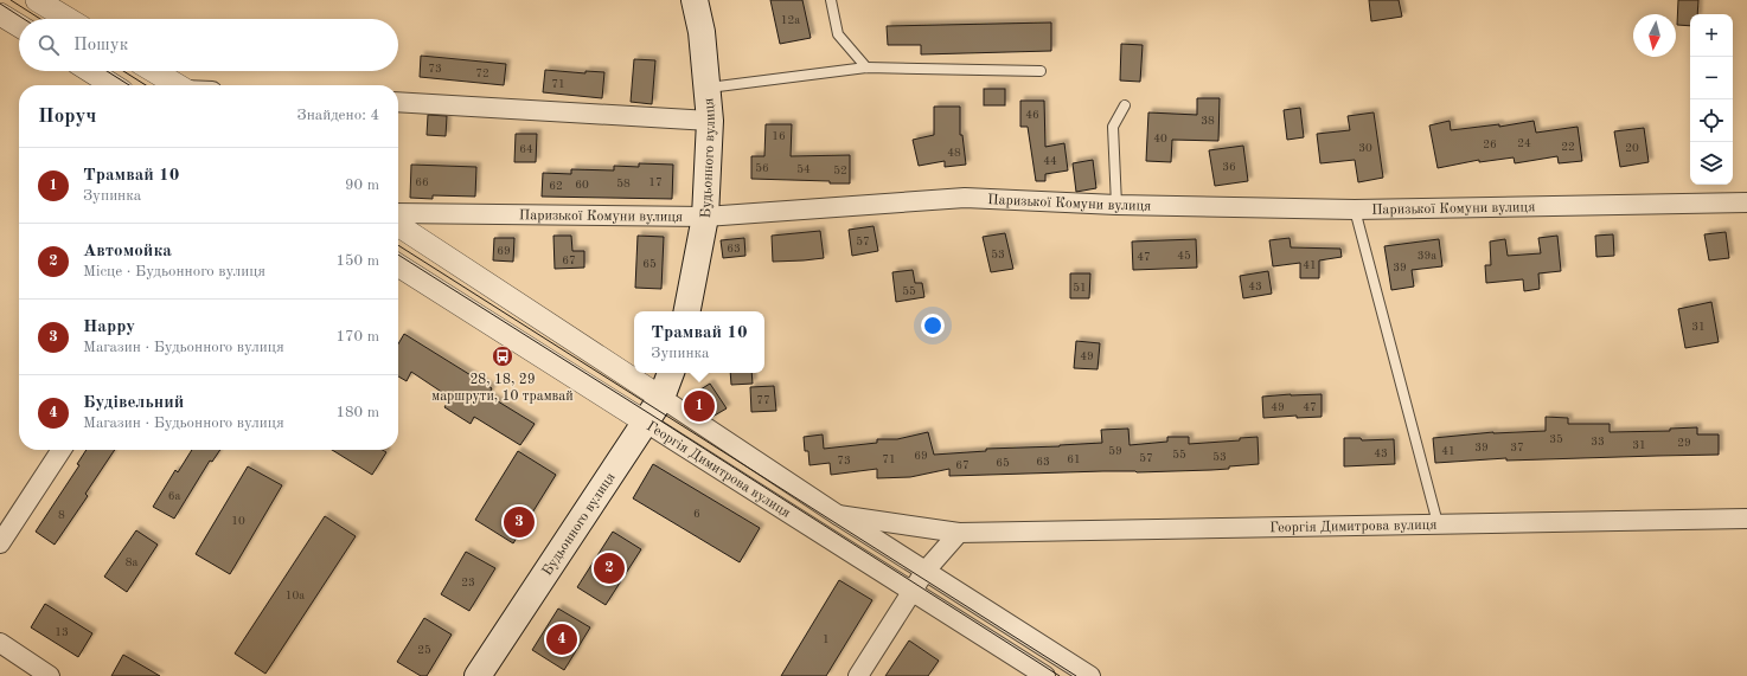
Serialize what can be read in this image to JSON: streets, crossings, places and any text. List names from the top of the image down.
{
  "streets": {
    "main road": ["Будьонного вулиця"],
    "street": ["Паризької Комуни вулиця", "Георгія Димитрова вулиця"]
  },
  "crossings": [
    ["Будьонного вулиця", "Паризької Комуни вулиця"],
    ["Будьонного вулиця", "Георгія Димитрова вулиця"]
  ],
  "places": {
    "bus stop": ["28, 18, 29 маршрути, 10 трамвай"]
  },
  "house_numbers": [
    "12а",
    "73",
    "72",
    "71",
    "46",
    "38",
    "16",
    "40",
    "24",
    "26",
    "22",
    "30",
    "20",
    "64",
    "48",
    "44",
    "36",
    "56",
    "54",
    "52",
    "66",
    "17",
    "58",
    "60",
    "62",
    "57",
    "63",
    "69",
    "53",
    "45",
    "39а",
    "47",
    "67",
    "65",
    "41",
    "39",
    "43",
    "51",
    "55",
    "31",
    "49",
    "77",
    "49",
    "47",
    "35",
    "33",
    "29",
    "31",
    "39",
    "37",
    "59",
    "41",
    "43",
    "55",
    "69",
    "53",
    "57",
    "71",
    "61",
    "73",
    "63",
    "65",
    "67",
    "6а",
    "6",
    "8",
    "10",
    "8а",
    "23",
    "10а",
    "13",
    "1",
    "25"
  ],
  "north": "bottom",
  "page": {
    "map_buttons": ["+", "−"],
    "search": "Пошук",
    "heading": ["Поруч", "Знайдено: 4"],
    "list": [
      {
        "mark": "1",
        "name": "Трамвай 10",
        "note": "Зупинка",
        "value": "90 m"
      },
      {
        "mark": "2",
        "name": "Автомойка",
        "note": "Місце · Будьонного вулиця",
        "value": "150 m"
      },
      {
        "mark": "3",
        "name": "Happy",
        "note": "Магазин · Будьонного вулиця",
        "value": "170 m"
      },
      {
        "mark": "4",
        "name": "Будівельний",
        "note": "Магазин · Будьонного вулиця",
        "value": "180 m"
      }
    ],
    "popup": ["Трамвай 10", "Зупинка"],
    "pins": [
      "1",
      "3",
      "2",
      "4"
    ]
  }
}
